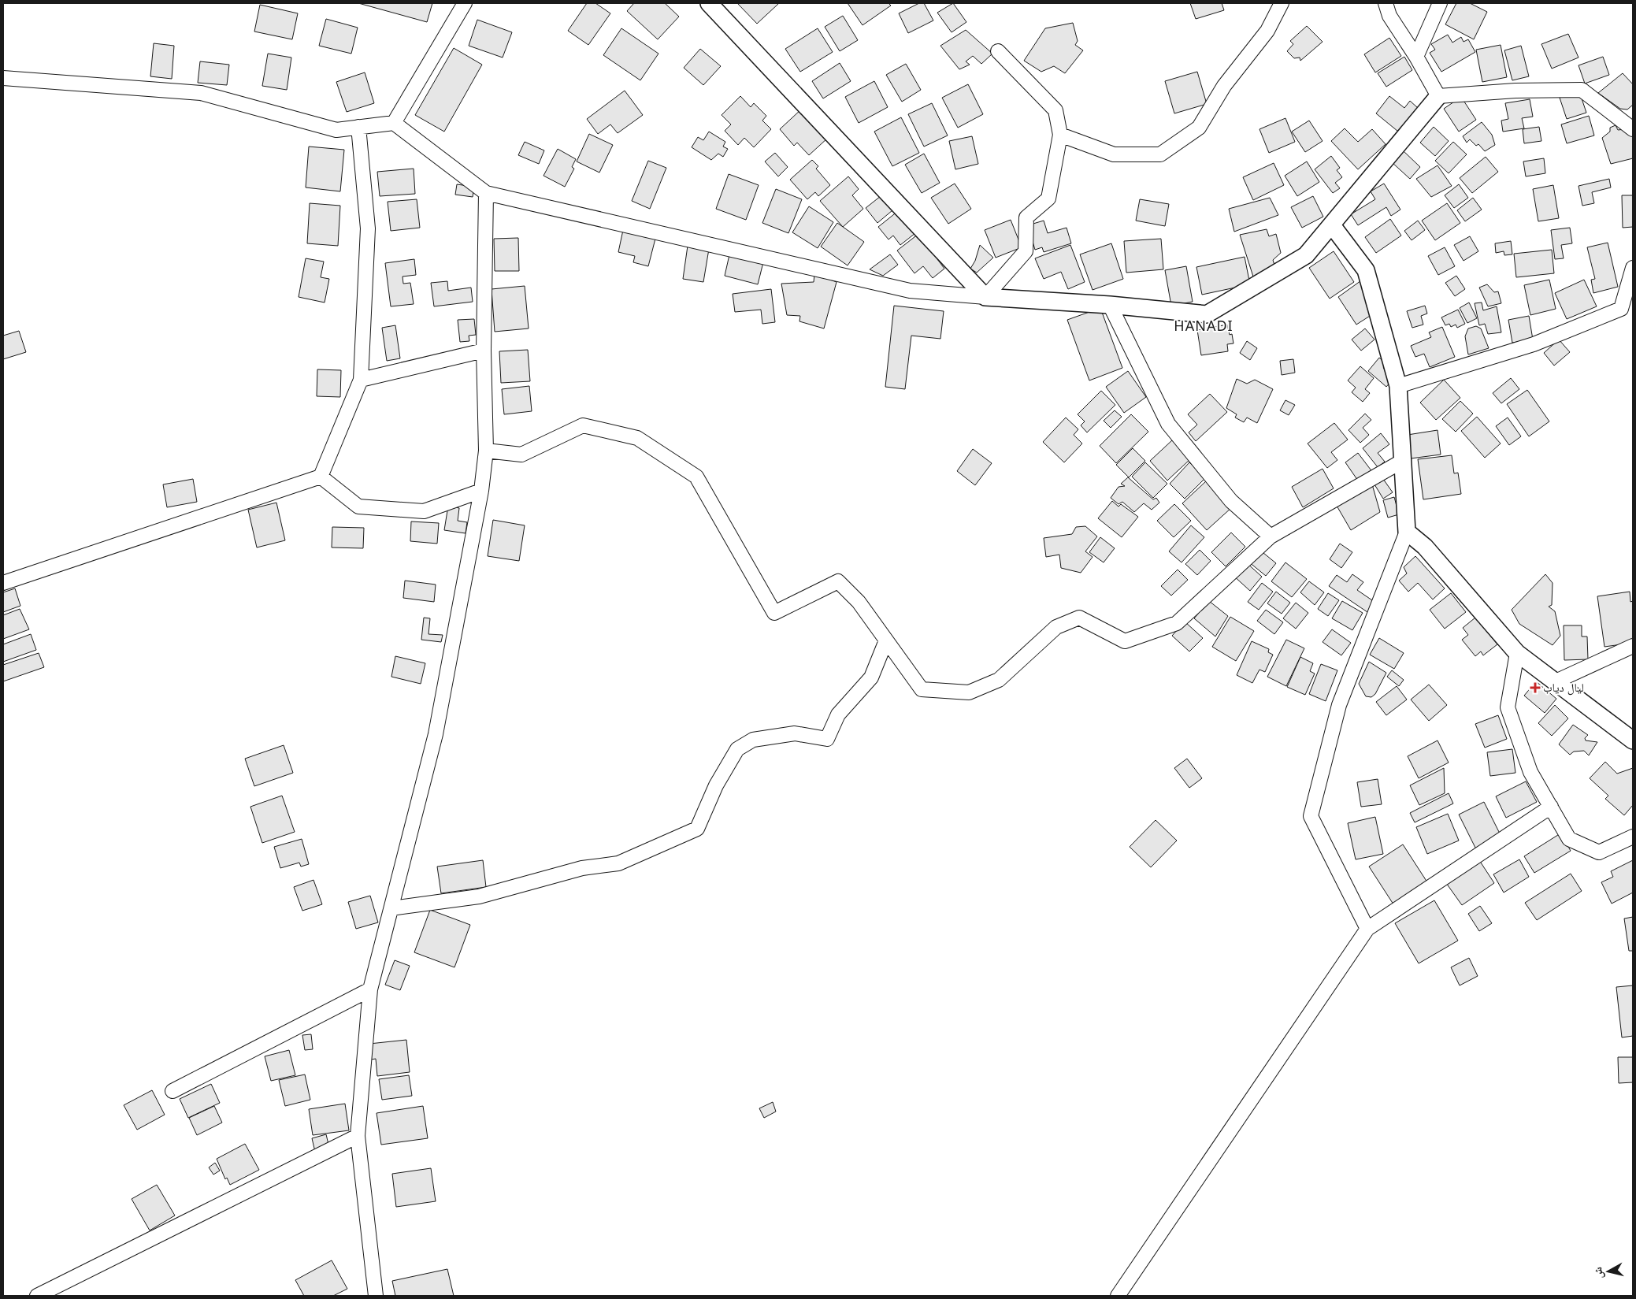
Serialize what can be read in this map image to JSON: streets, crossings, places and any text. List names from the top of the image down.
{
  "districts": ["HANADI"],
  "places": {
    "health": ["ليال دياب"]
  },
  "north": "left"
}
